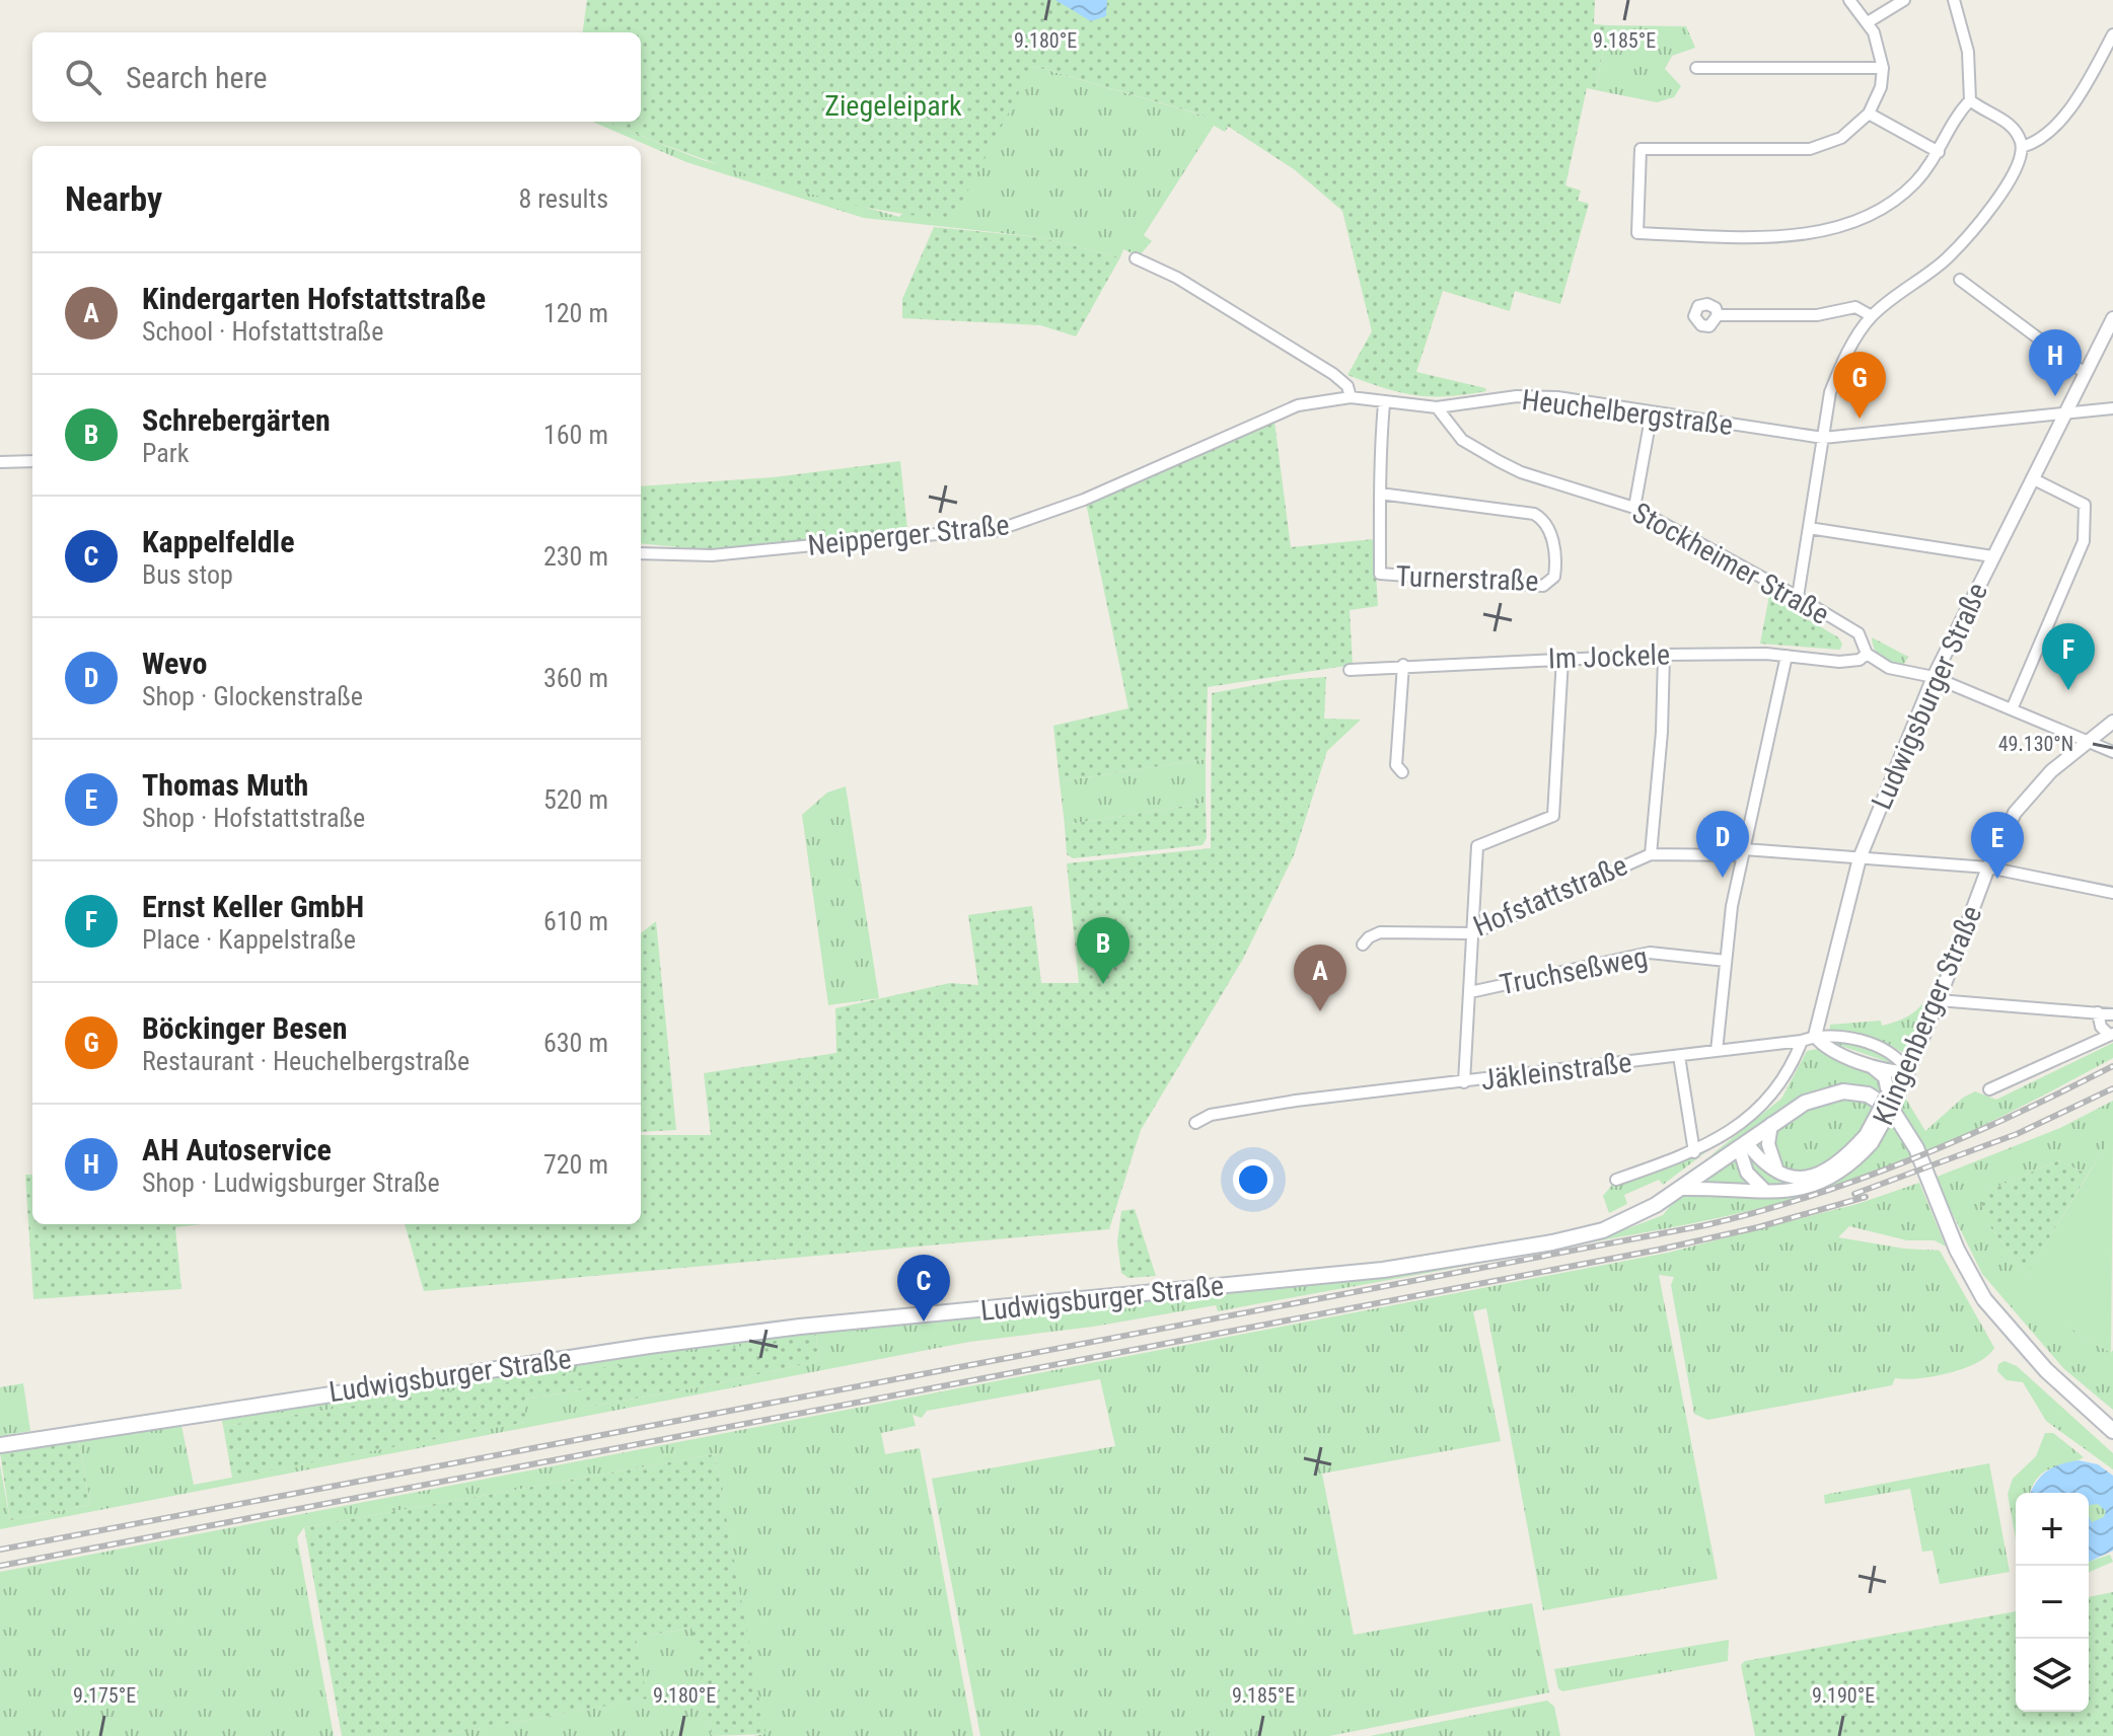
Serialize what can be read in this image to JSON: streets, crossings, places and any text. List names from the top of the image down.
{
  "streets": {
    "main road": ["Ludwigsburger Straße"],
    "street": [
      "Heuchelbergstraße",
      "Neipperger Straße",
      "Stockheimer Straße",
      "Turnerstraße",
      "Im Jockele",
      "Hofstattstraße",
      "Truchseßweg",
      "Klingenberger Straße",
      "Jäkleinstraße"
    ]
  },
  "crossings": [
    ["Heuchelbergstraße", "Neipperger Straße"],
    ["Heuchelbergstraße", "Stockheimer Straße"],
    ["Heuchelbergstraße", "Turnerstraße"],
    ["Heuchelbergstraße", "Ludwigsburger Straße"],
    ["Stockheimer Straße", "Im Jockele"],
    ["Stockheimer Straße", "Ludwigsburger Straße"],
    ["Stockheimer Straße", "Klingenberger Straße"],
    ["Ludwigsburger Straße", "Hofstattstraße"],
    ["Ludwigsburger Straße", "Klingenberger Straße"],
    ["Ludwigsburger Straße", "Jäkleinstraße"],
    ["Hofstattstraße", "Klingenberger Straße"]
  ],
  "parks": ["Ziegeleipark"],
  "page": {
    "search": "Search here",
    "heading": ["Nearby", "8 results"],
    "list": [
      {
        "mark": "A",
        "name": "Kindergarten Hofstattstraße",
        "note": "School · Hofstattstraße",
        "value": "120 m"
      },
      {
        "mark": "B",
        "name": "Schrebergärten",
        "note": "Park",
        "value": "160 m"
      },
      {
        "mark": "C",
        "name": "Kappelfeldle",
        "note": "Bus stop",
        "value": "230 m"
      },
      {
        "mark": "D",
        "name": "Wevo",
        "note": "Shop · Glockenstraße",
        "value": "360 m"
      },
      {
        "mark": "E",
        "name": "Thomas Muth",
        "note": "Shop · Hofstattstraße",
        "value": "520 m"
      },
      {
        "mark": "F",
        "name": "Ernst Keller GmbH",
        "note": "Place · Kappelstraße",
        "value": "610 m"
      },
      {
        "mark": "G",
        "name": "Böckinger Besen",
        "note": "Restaurant · Heuchelbergstraße",
        "value": "630 m"
      },
      {
        "mark": "H",
        "name": "AH Autoservice",
        "note": "Shop · Ludwigsburger Straße",
        "value": "720 m"
      }
    ],
    "pins": [
      "H",
      "G",
      "F",
      "D",
      "E",
      "B",
      "A",
      "C"
    ],
    "map_buttons": ["+", "−"]
  },
  "coordinates": [
    "9.180°E",
    "9.185°E",
    "49.130°N",
    "9.175°E",
    "9.190°E"
  ]
}
